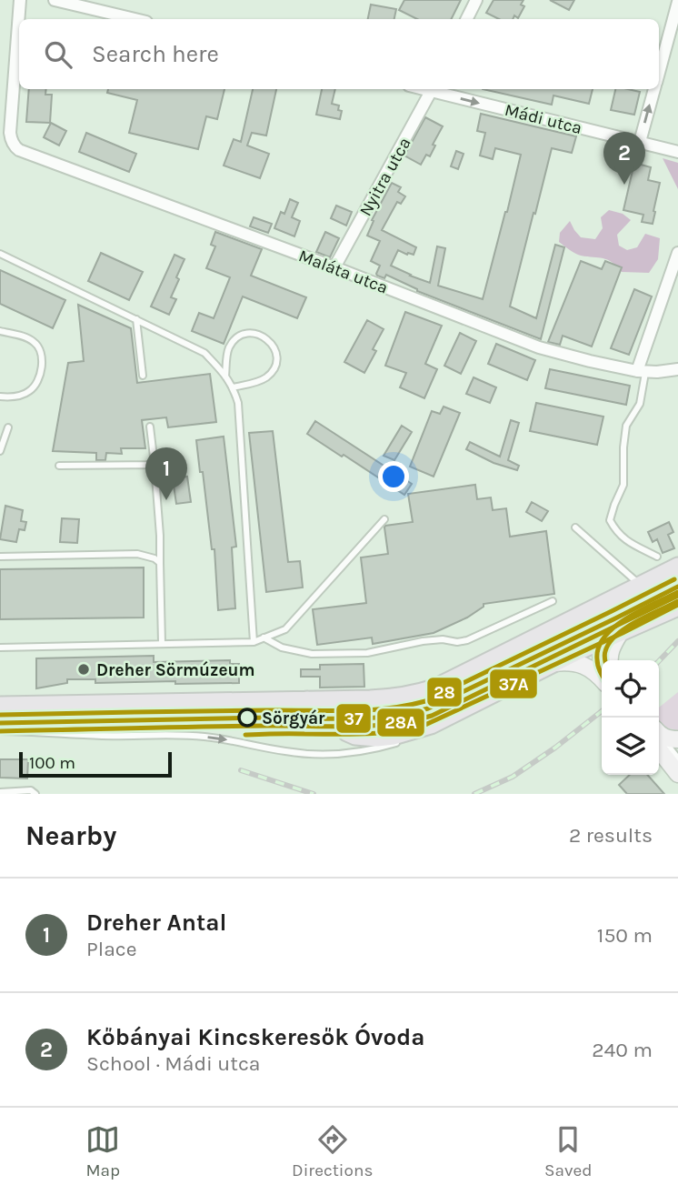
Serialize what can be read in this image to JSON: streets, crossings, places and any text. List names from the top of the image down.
{
  "streets": {
    "street": ["Mádi utca", "Nyitra utca", "Maláta utca"]
  },
  "crossings": [
    ["Nyitra utca", "Maláta utca"]
  ],
  "one_way": ["Mádi utca"],
  "places": ["Dreher Sörmúzeum", "Sörgyár"],
  "lines": [
    "transit line 28",
    "transit line 37",
    "transit line 28A",
    "transit line 37A"
  ],
  "scale_bar": "100 m",
  "page": {
    "search": "Search here",
    "pins": ["2", "1"],
    "scale": "100 m",
    "heading": ["Nearby", "2 results"],
    "list": [
      {
        "mark": "1",
        "name": "Dreher Antal",
        "note": "Place",
        "value": "150 m"
      },
      {
        "mark": "2",
        "name": "Kőbányai Kincskeresők Óvoda",
        "note": "School · Mádi utca",
        "value": "240 m"
      }
    ],
    "nav": ["Map", "Directions", "Saved"]
  }
}
